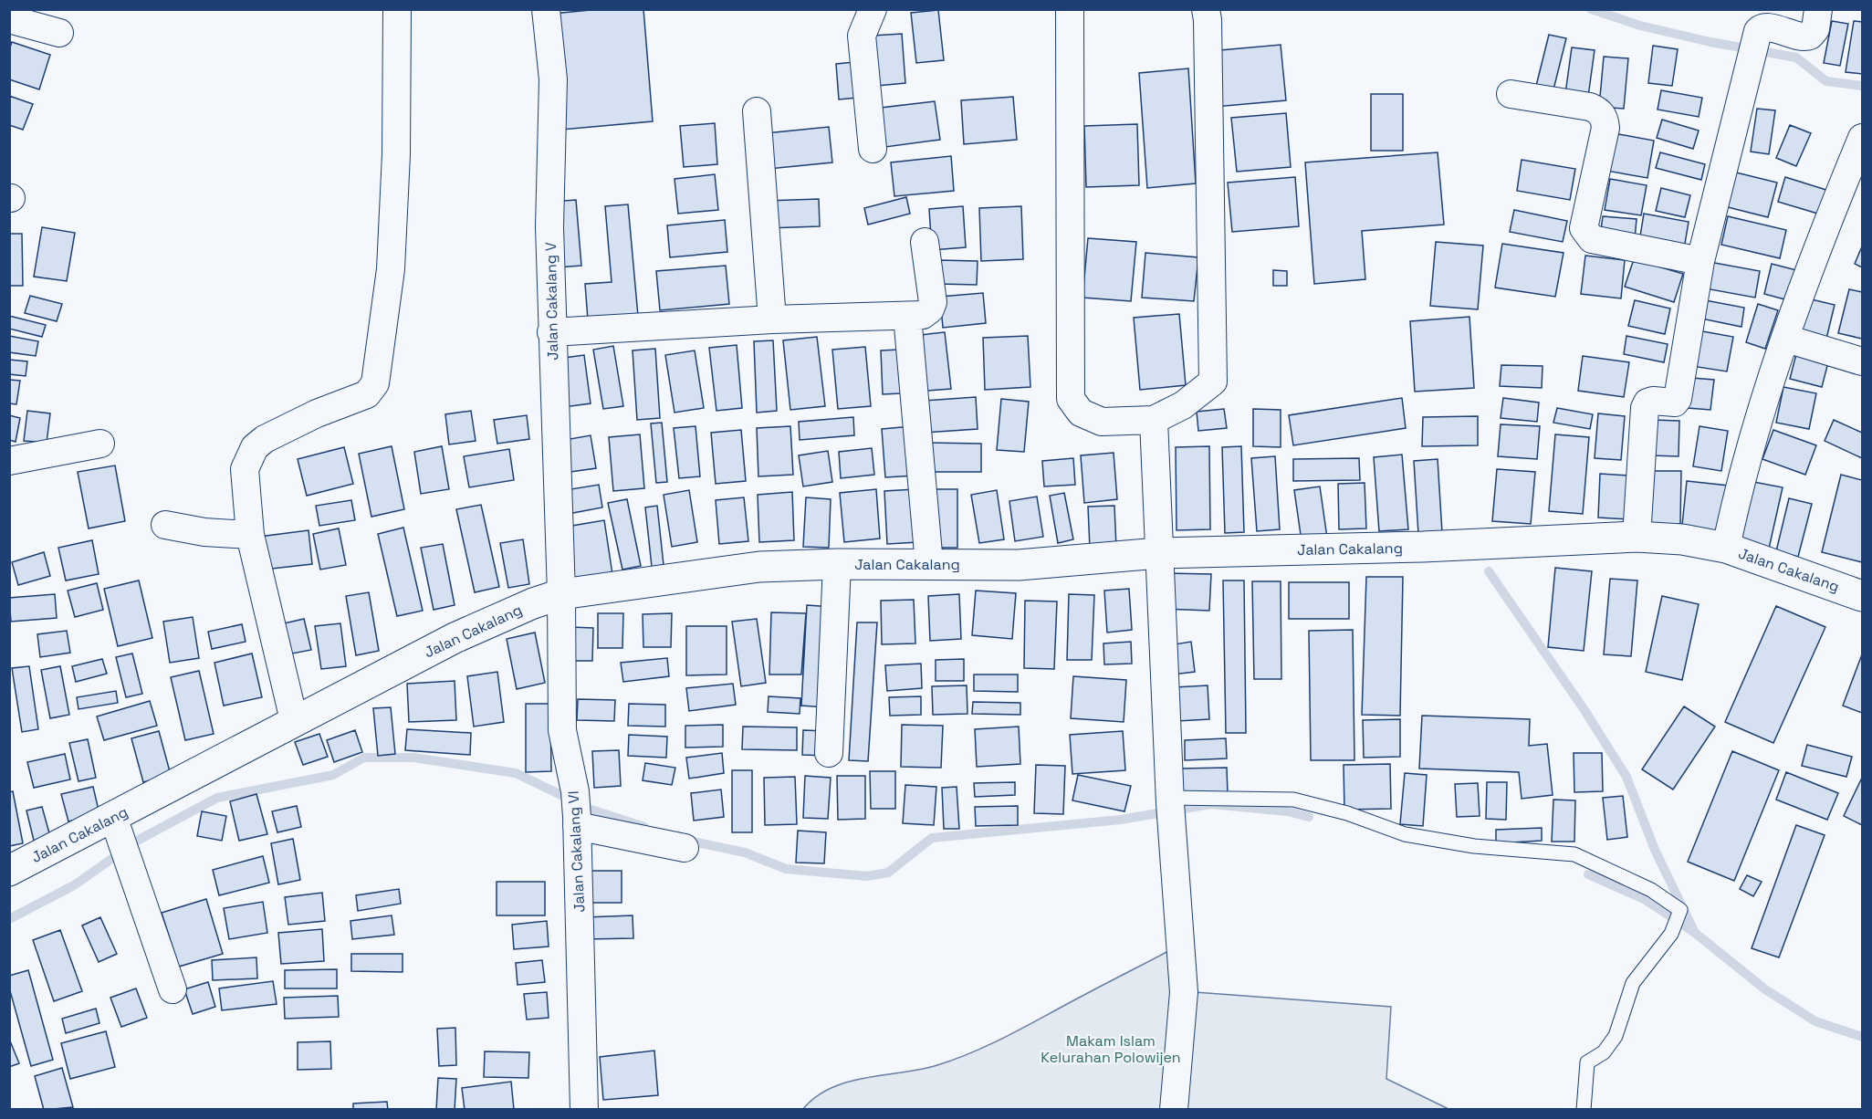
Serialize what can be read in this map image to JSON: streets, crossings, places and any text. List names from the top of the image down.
{
  "streets": {
    "street": ["Jalan Cakalang V", "Jalan Cakalang", "Jalan Cakalang VI"]
  },
  "crossings": [
    ["Jalan Cakalang V", "Jalan Cakalang"],
    ["Jalan Cakalang V", "Jalan Cakalang VI"],
    ["Jalan Cakalang", "Jalan Cakalang VI"]
  ],
  "parks": ["Makam Islam Kelurahan Polowijen"]
}
